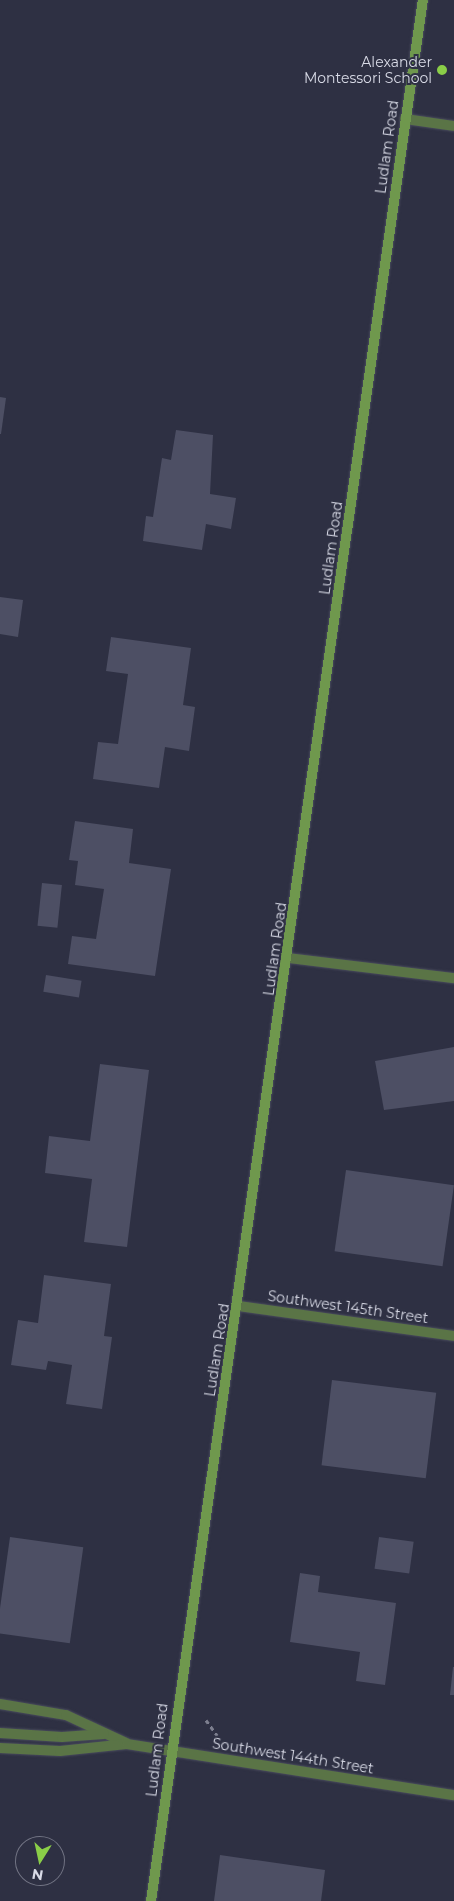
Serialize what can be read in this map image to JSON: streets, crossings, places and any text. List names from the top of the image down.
{
  "streets": {
    "street": ["Ludlam Road", "Southwest 145th Street", "Southwest 144th Street"]
  },
  "crossings": [
    ["Ludlam Road", "Southwest 145th Street"],
    ["Ludlam Road", "Southwest 144th Street"]
  ],
  "places": ["Alexander Montessori School"],
  "north": "bottom"
}
